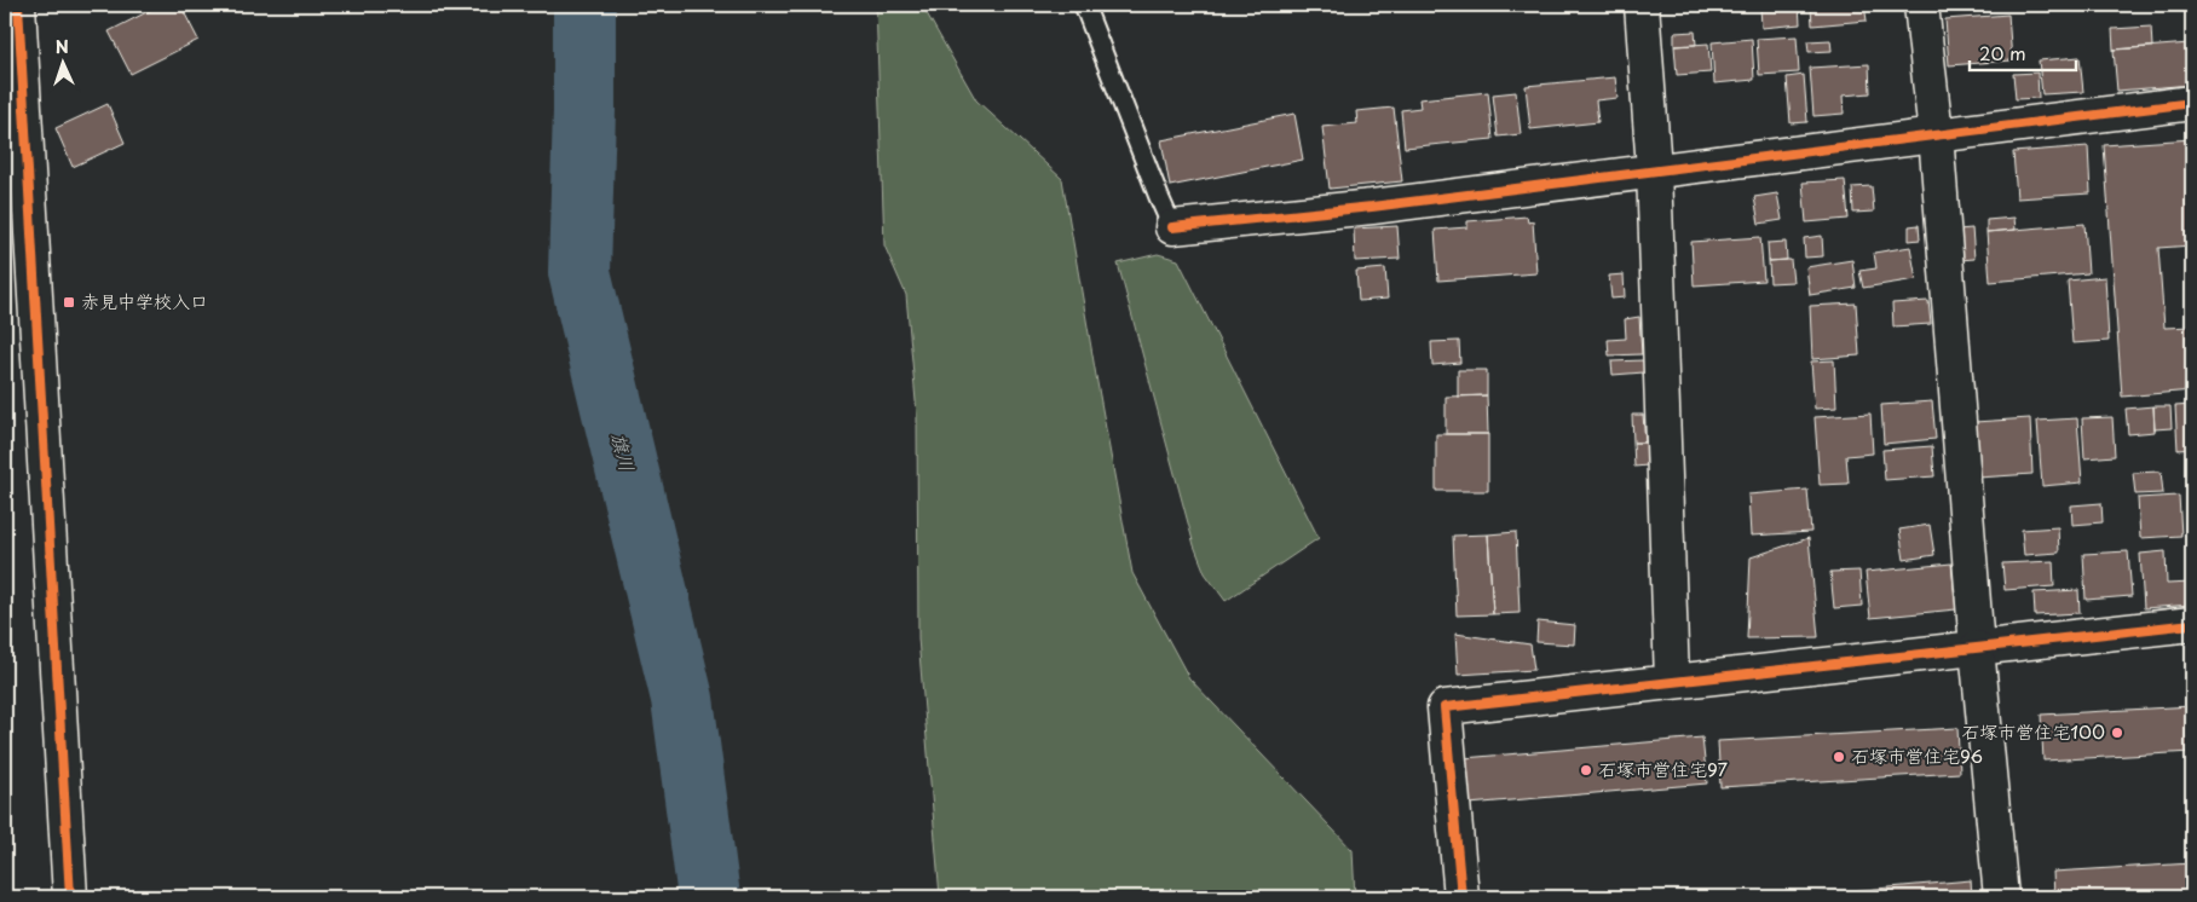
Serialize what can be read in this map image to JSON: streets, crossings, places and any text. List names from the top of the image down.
{
  "water": ["旗川"],
  "places": {
    "transit": ["赤見中学校入口"],
    "other": ["石塚市営住宅100", "石塚市営住宅96", "石塚市営住宅97"]
  },
  "scale_bar": "20 m",
  "north": "top"
}
